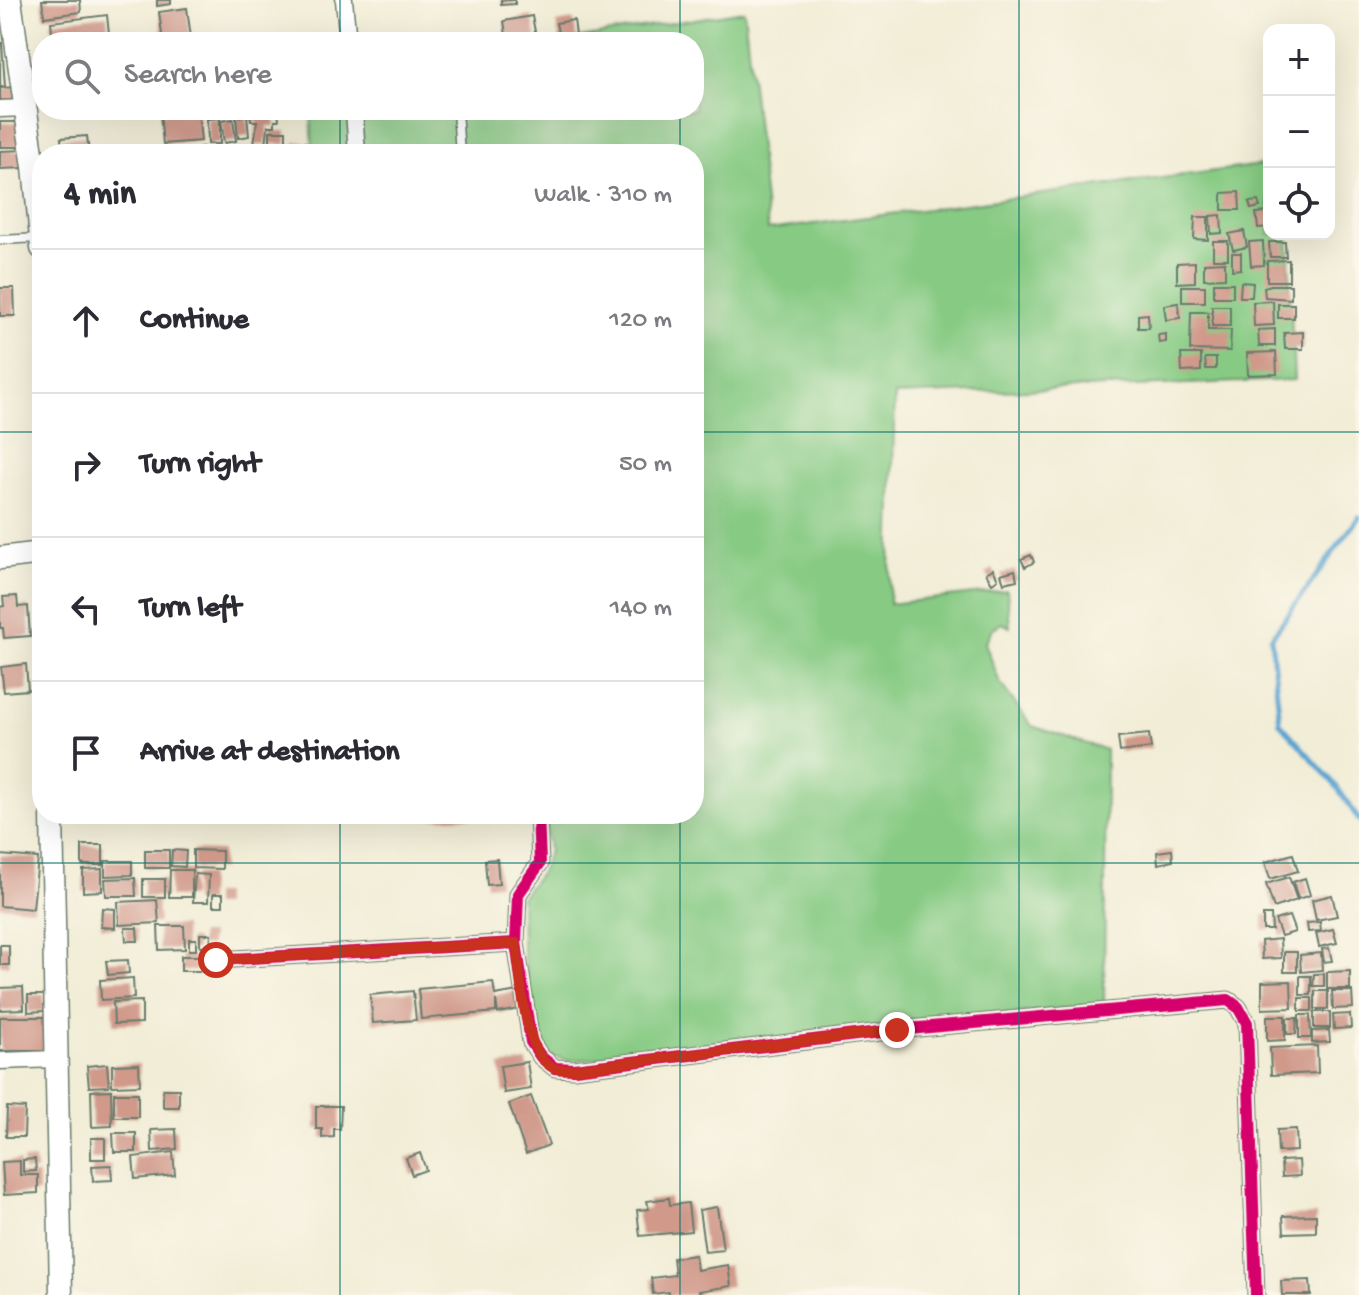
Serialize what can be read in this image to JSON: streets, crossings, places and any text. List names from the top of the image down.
{
  "page": {
    "map_buttons": ["+", "−"],
    "search": "Search here",
    "heading": ["4 min", "Walk · 310 m"],
    "list": [
      ["Continue", "120 m"],
      ["Turn right", "50 m"],
      ["Turn left", "140 m"],
      "Arrive at destination"
    ]
  }
}
